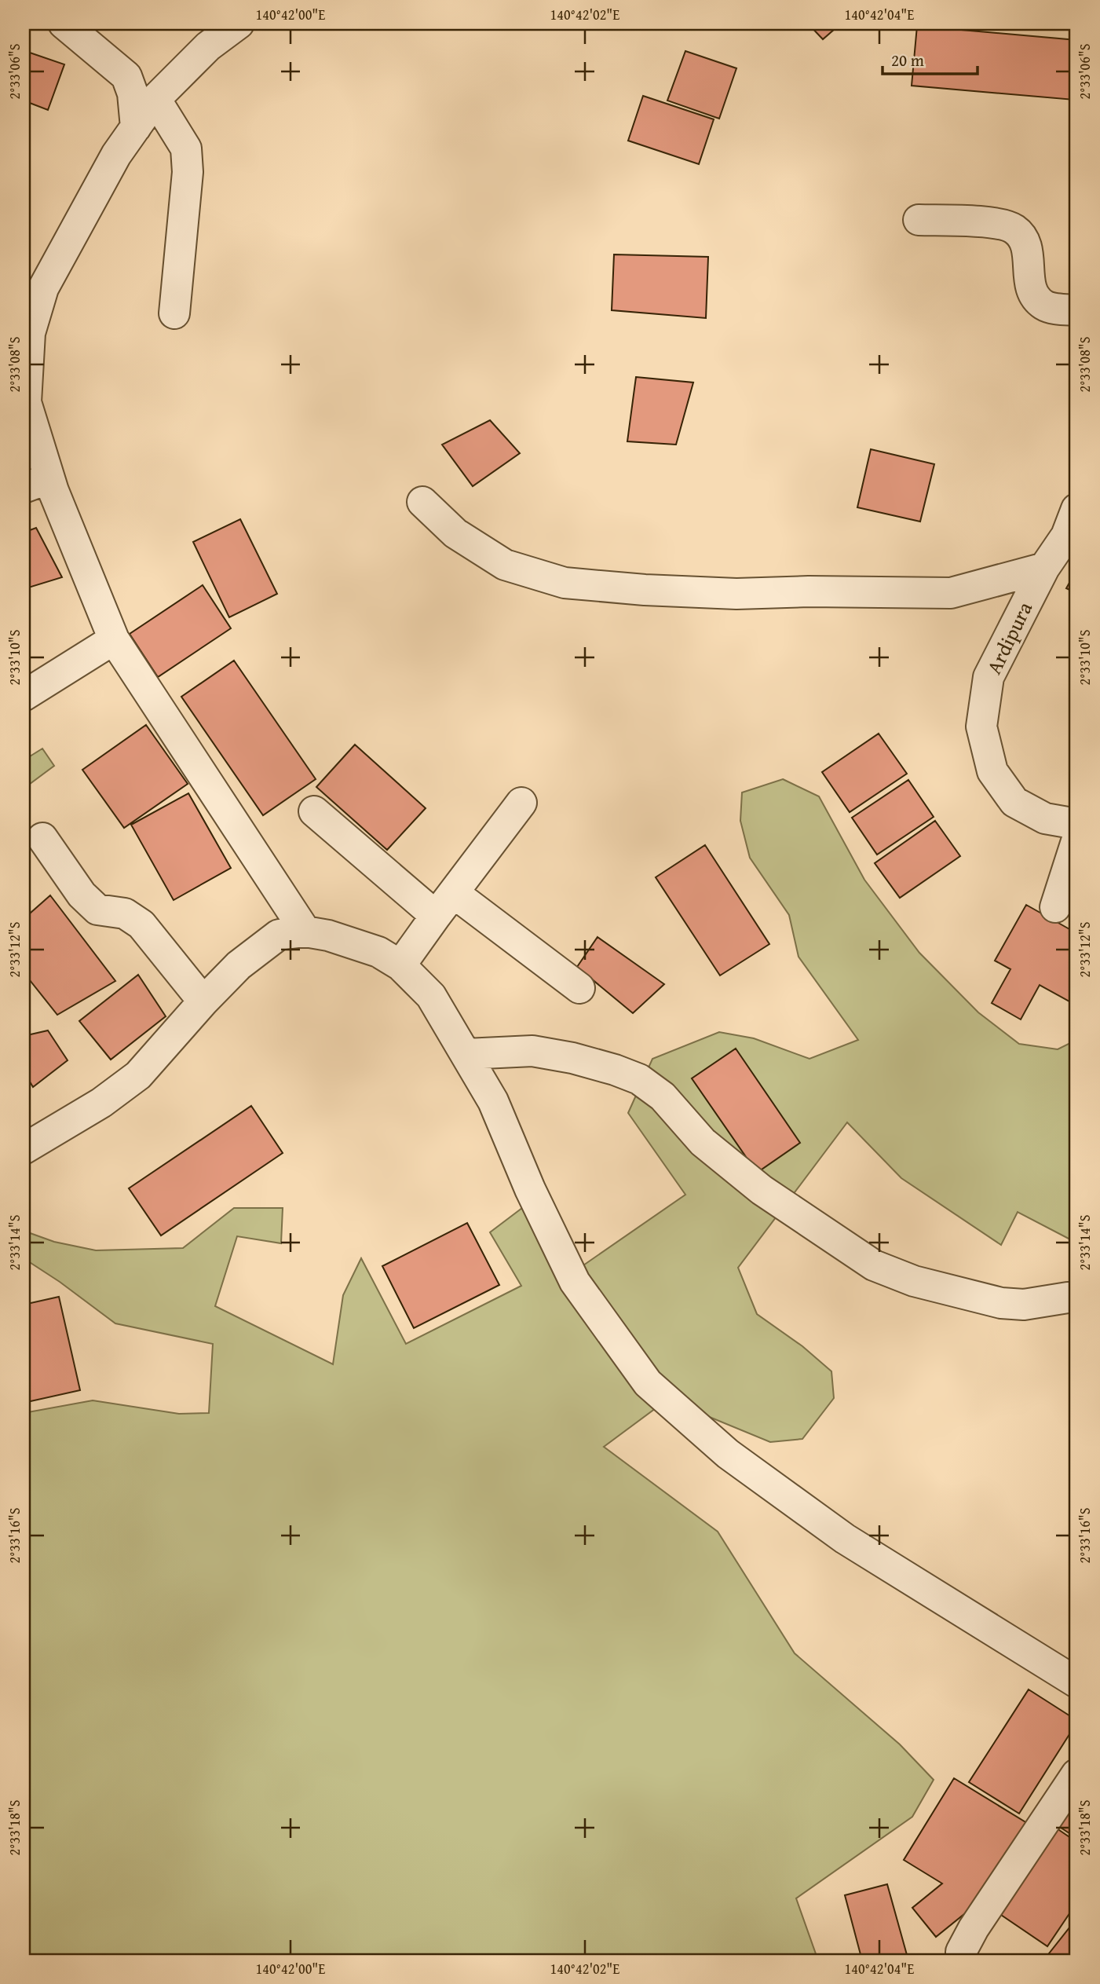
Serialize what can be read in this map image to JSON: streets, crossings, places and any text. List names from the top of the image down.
{
  "streets": {
    "street": ["Ardipura"]
  },
  "scale_bar": "20 m",
  "coordinates": [
    "140°42'00\"E",
    "140°42'02\"E",
    "140°42'04\"E",
    "2°33'06\"S",
    "2°33'08\"S",
    "2°33'10\"S",
    "2°33'12\"S",
    "2°33'14\"S",
    "2°33'16\"S",
    "2°33'18\"S"
  ]
}
